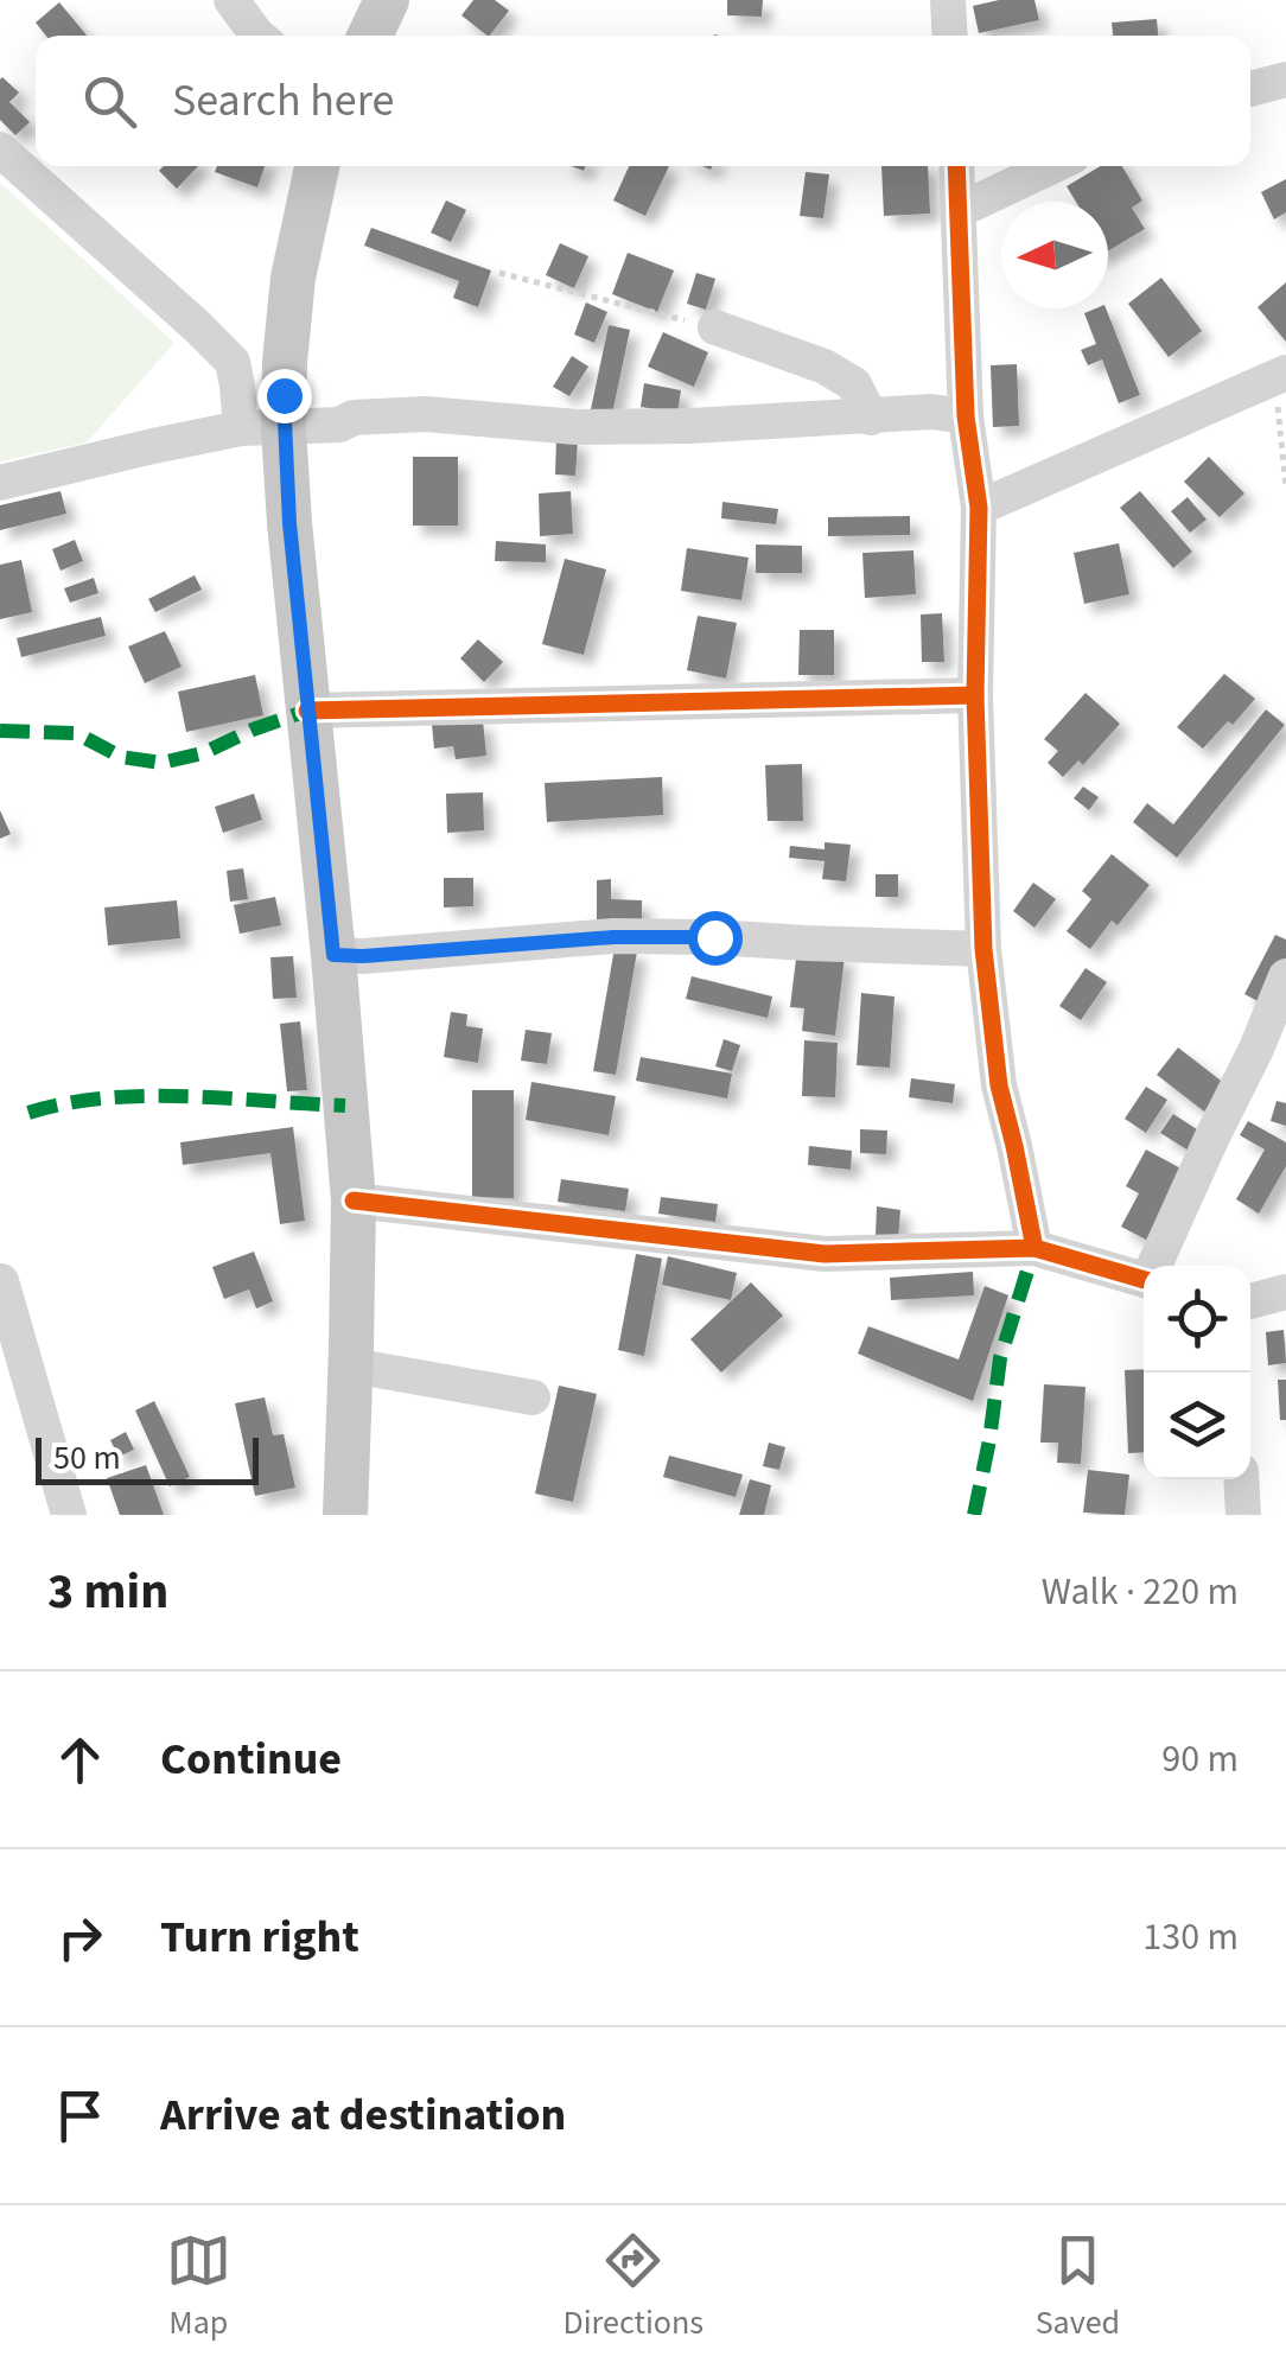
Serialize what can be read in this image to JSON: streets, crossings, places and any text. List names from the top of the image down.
{
  "scale_bar": "50 m",
  "north": "left",
  "page": {
    "search": "Search here",
    "scale": "50 m",
    "heading": ["3 min", "Walk · 220 m"],
    "list": [
      ["Continue", "90 m"],
      ["Turn right", "130 m"],
      "Arrive at destination"
    ],
    "nav": ["Map", "Directions", "Saved"]
  }
}
